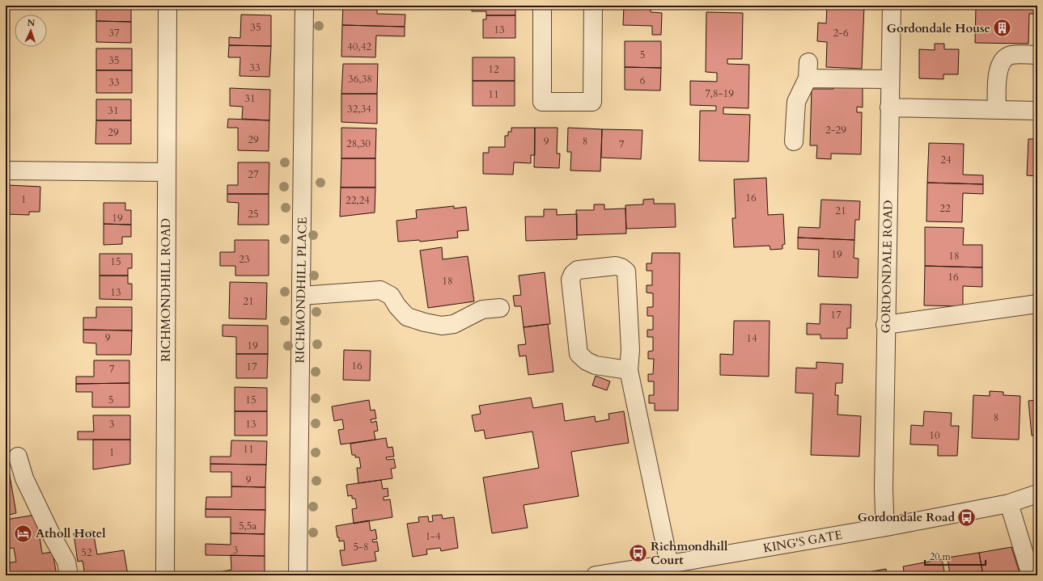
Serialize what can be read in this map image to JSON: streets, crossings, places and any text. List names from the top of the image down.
{
  "streets": {
    "street": [
      "GORDONDALE ROAD",
      "RICHMONDHILL ROAD",
      "RICHMONDHILL PLACE",
      "KING'S GATE"
    ]
  },
  "crossings": [
    ["GORDONDALE ROAD", "KING'S GATE"]
  ],
  "places": {
    "building": ["Gordondale House"],
    "bus stop": ["Gordondale Road", "Richmondhill Court"],
    "hotel": ["Atholl Hotel"]
  },
  "house_numbers": [
    "35",
    "13",
    "37",
    "2-6",
    "40,42",
    "5",
    "35",
    "33",
    "12",
    "36,38",
    "6",
    "33",
    "7,8-19",
    "11",
    "31",
    "32,34",
    "31",
    "2-29",
    "29",
    "29",
    "9",
    "8",
    "28,30",
    "7",
    "24",
    "27",
    "16",
    "1",
    "22,24",
    "22",
    "21",
    "25",
    "19",
    "19",
    "18",
    "23",
    "15",
    "16",
    "18",
    "13",
    "21",
    "17",
    "9",
    "14",
    "19",
    "16",
    "17",
    "7",
    "5",
    "15",
    "8",
    "3",
    "13",
    "10",
    "11",
    "1",
    "9",
    "5,5a",
    "1-4",
    "5-8",
    "3",
    "52"
  ],
  "scale_bar": "20 m",
  "north": "top"
}
